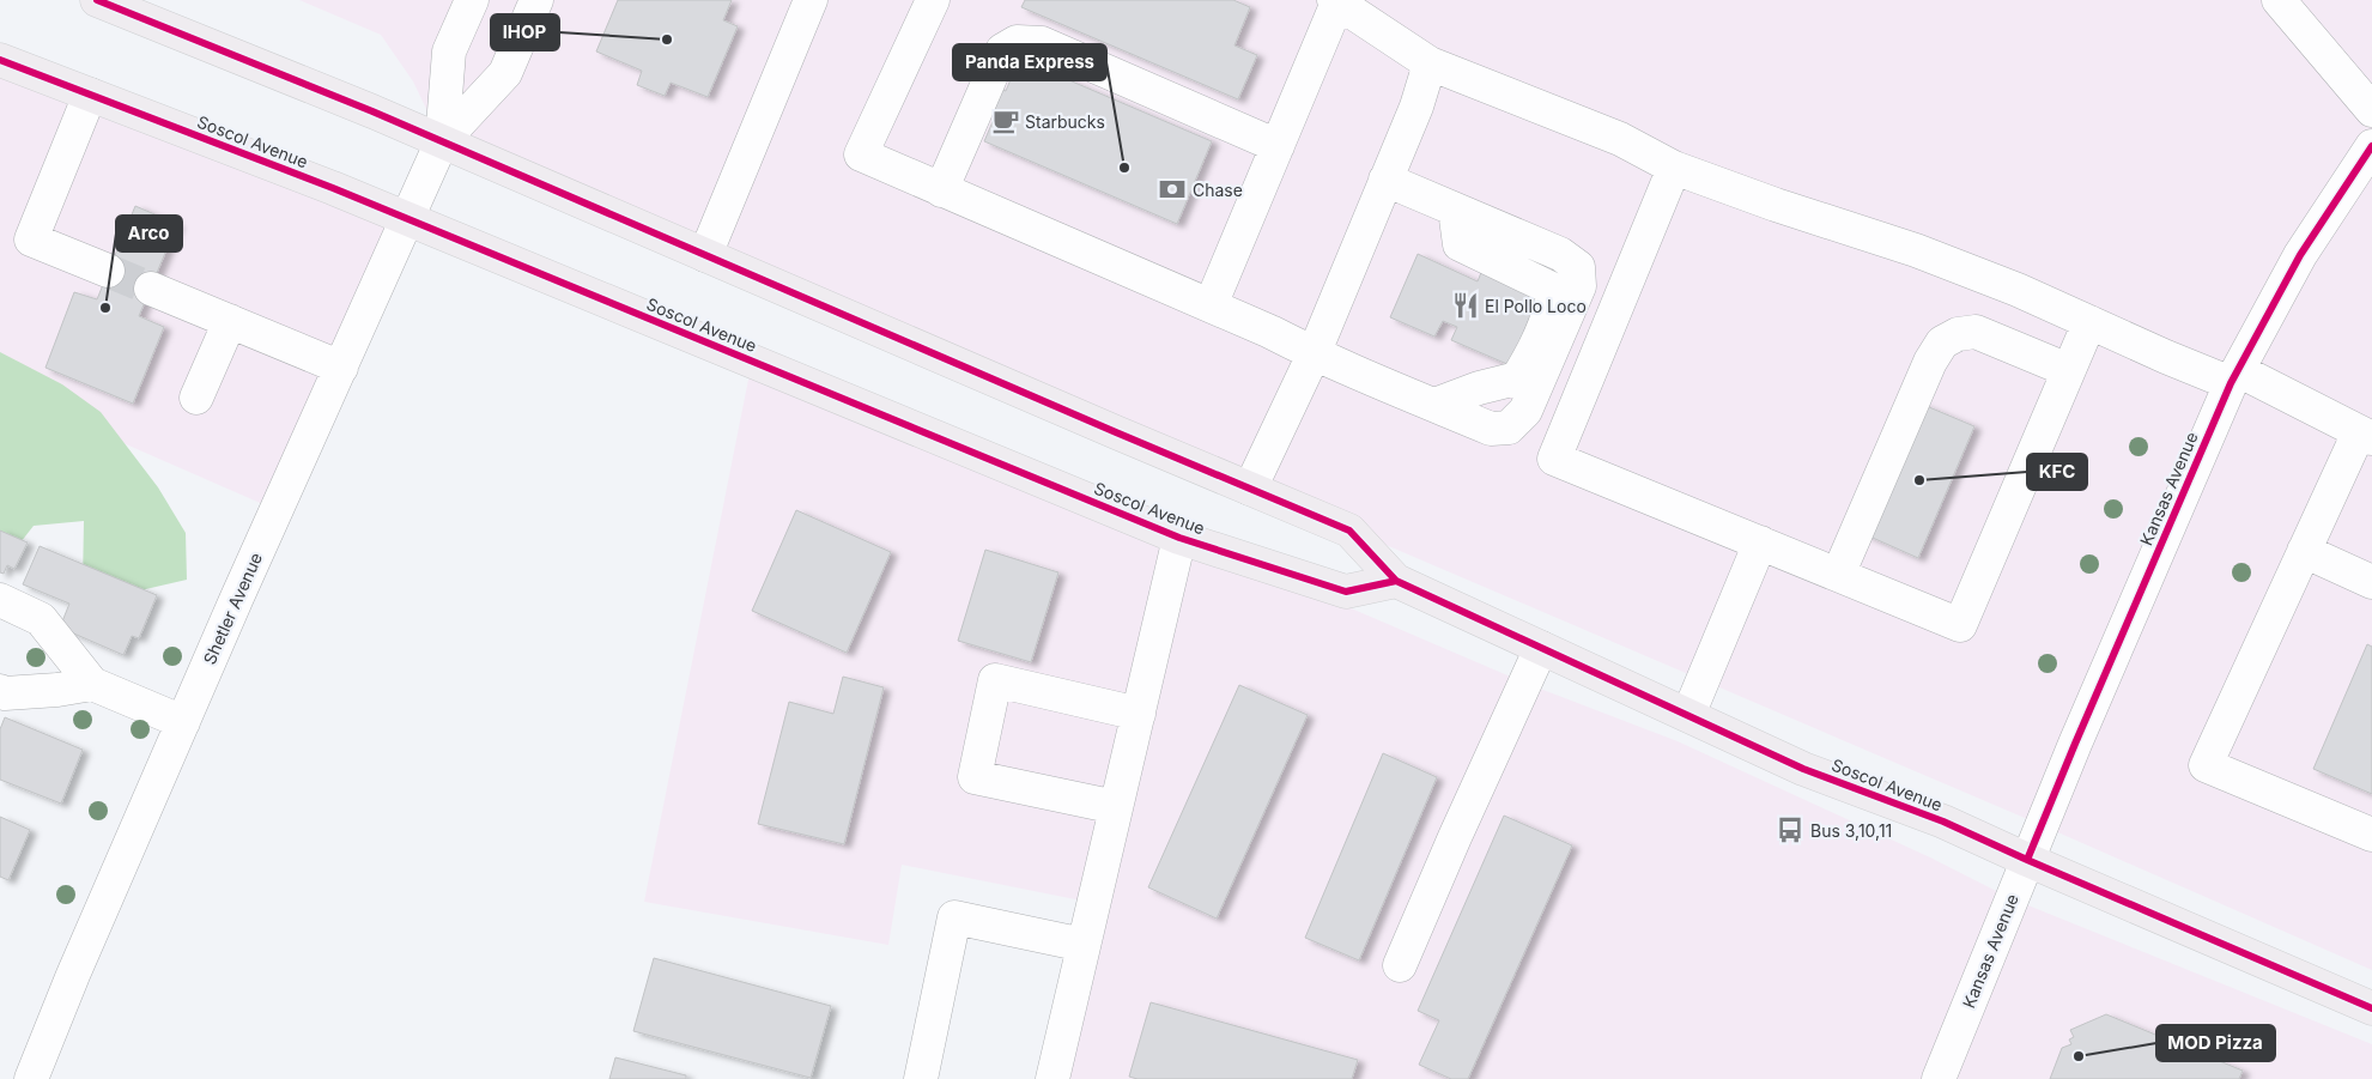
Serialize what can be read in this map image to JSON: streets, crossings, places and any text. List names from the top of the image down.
{
  "streets": {
    "main road": ["Soscol Avenue"],
    "street": ["Kansas Avenue", "Shetler Avenue"]
  },
  "crossings": [
    ["Soscol Avenue", "Kansas Avenue"],
    ["Soscol Avenue", "Shetler Avenue"]
  ],
  "places": {
    "other": [
      "IHOP",
      "Panda Express",
      "Arco",
      "KFC",
      "MOD Pizza"
    ],
    "cafe": ["Starbucks"],
    "bank": ["Chase"],
    "restaurant": ["El Pollo Loco"],
    "bus stop": ["Bus 3,10,11"]
  }
}
